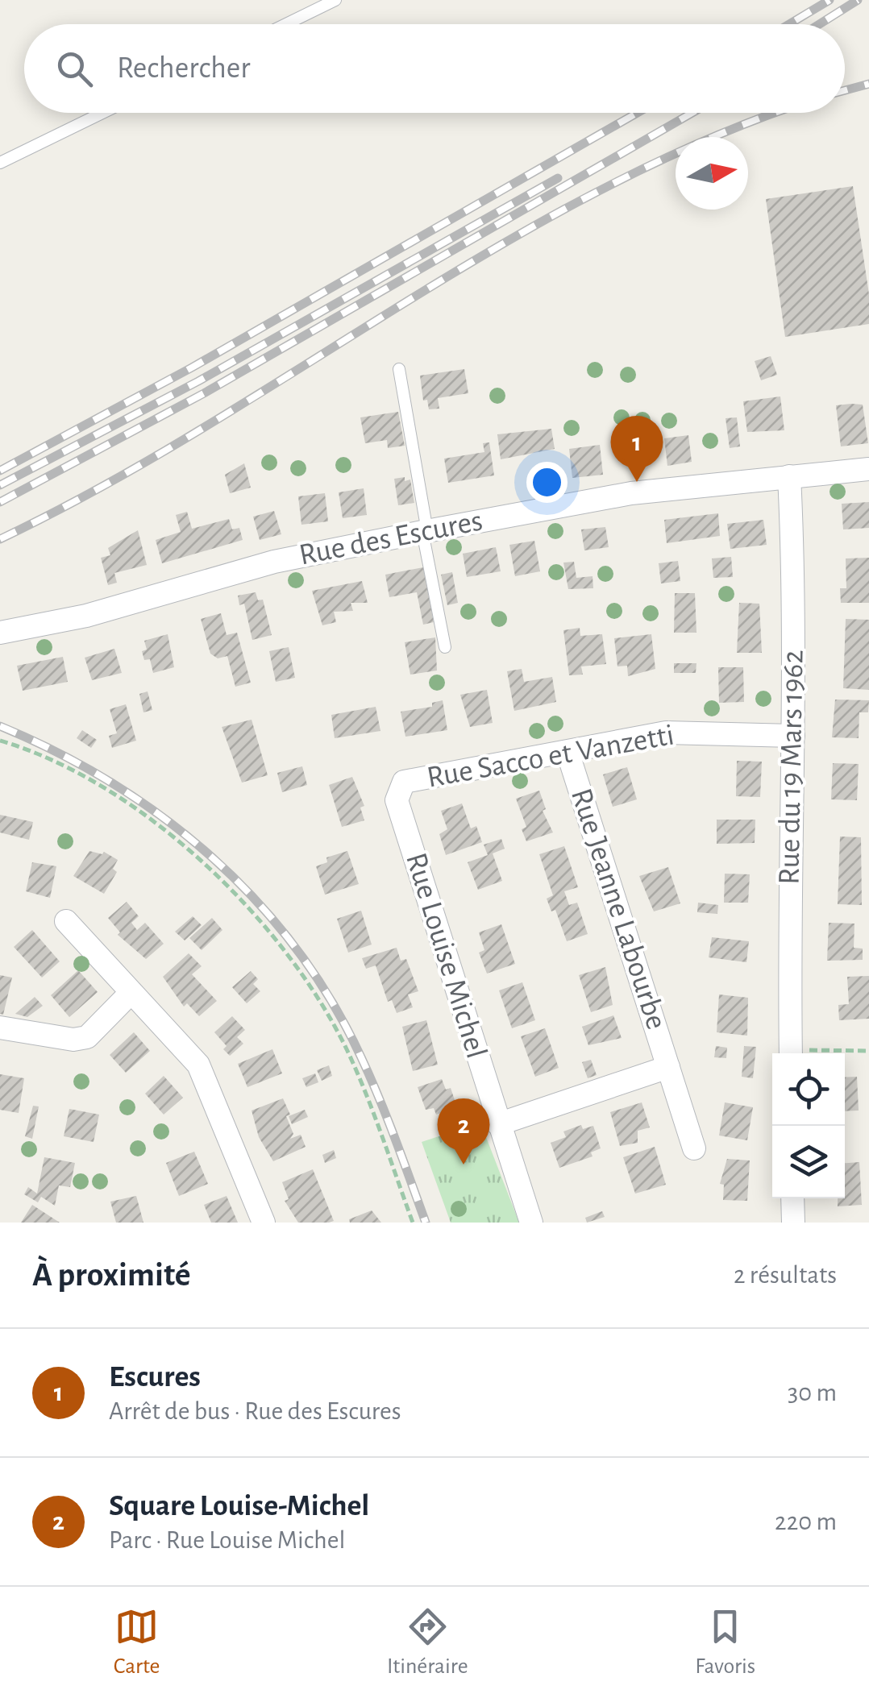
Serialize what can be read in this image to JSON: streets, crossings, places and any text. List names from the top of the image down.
{
  "streets": {
    "street": [
      "Rue des Escures",
      "Rue Sacco et Vanzetti",
      "Rue du 19 Mars 1962",
      "Rue Jeanne Labourbe",
      "Rue Louise Michel"
    ]
  },
  "crossings": [
    ["Rue des Escures", "Rue du 19 Mars 1962"],
    ["Rue Sacco et Vanzetti", "Rue du 19 Mars 1962"],
    ["Rue Sacco et Vanzetti", "Rue Jeanne Labourbe"],
    ["Rue Sacco et Vanzetti", "Rue Louise Michel"],
    ["Rue Jeanne Labourbe", "Rue Louise Michel"]
  ],
  "north": "right",
  "page": {
    "search": "Rechercher",
    "pins": ["1", "2"],
    "heading": ["À proximité", "2 résultats"],
    "list": [
      {
        "mark": "1",
        "name": "Escures",
        "note": "Arrêt de bus · Rue des Escures",
        "value": "30 m"
      },
      {
        "mark": "2",
        "name": "Square Louise-Michel",
        "note": "Parc · Rue Louise Michel",
        "value": "220 m"
      }
    ],
    "nav": ["Carte", "Itinéraire", "Favoris"]
  }
}
